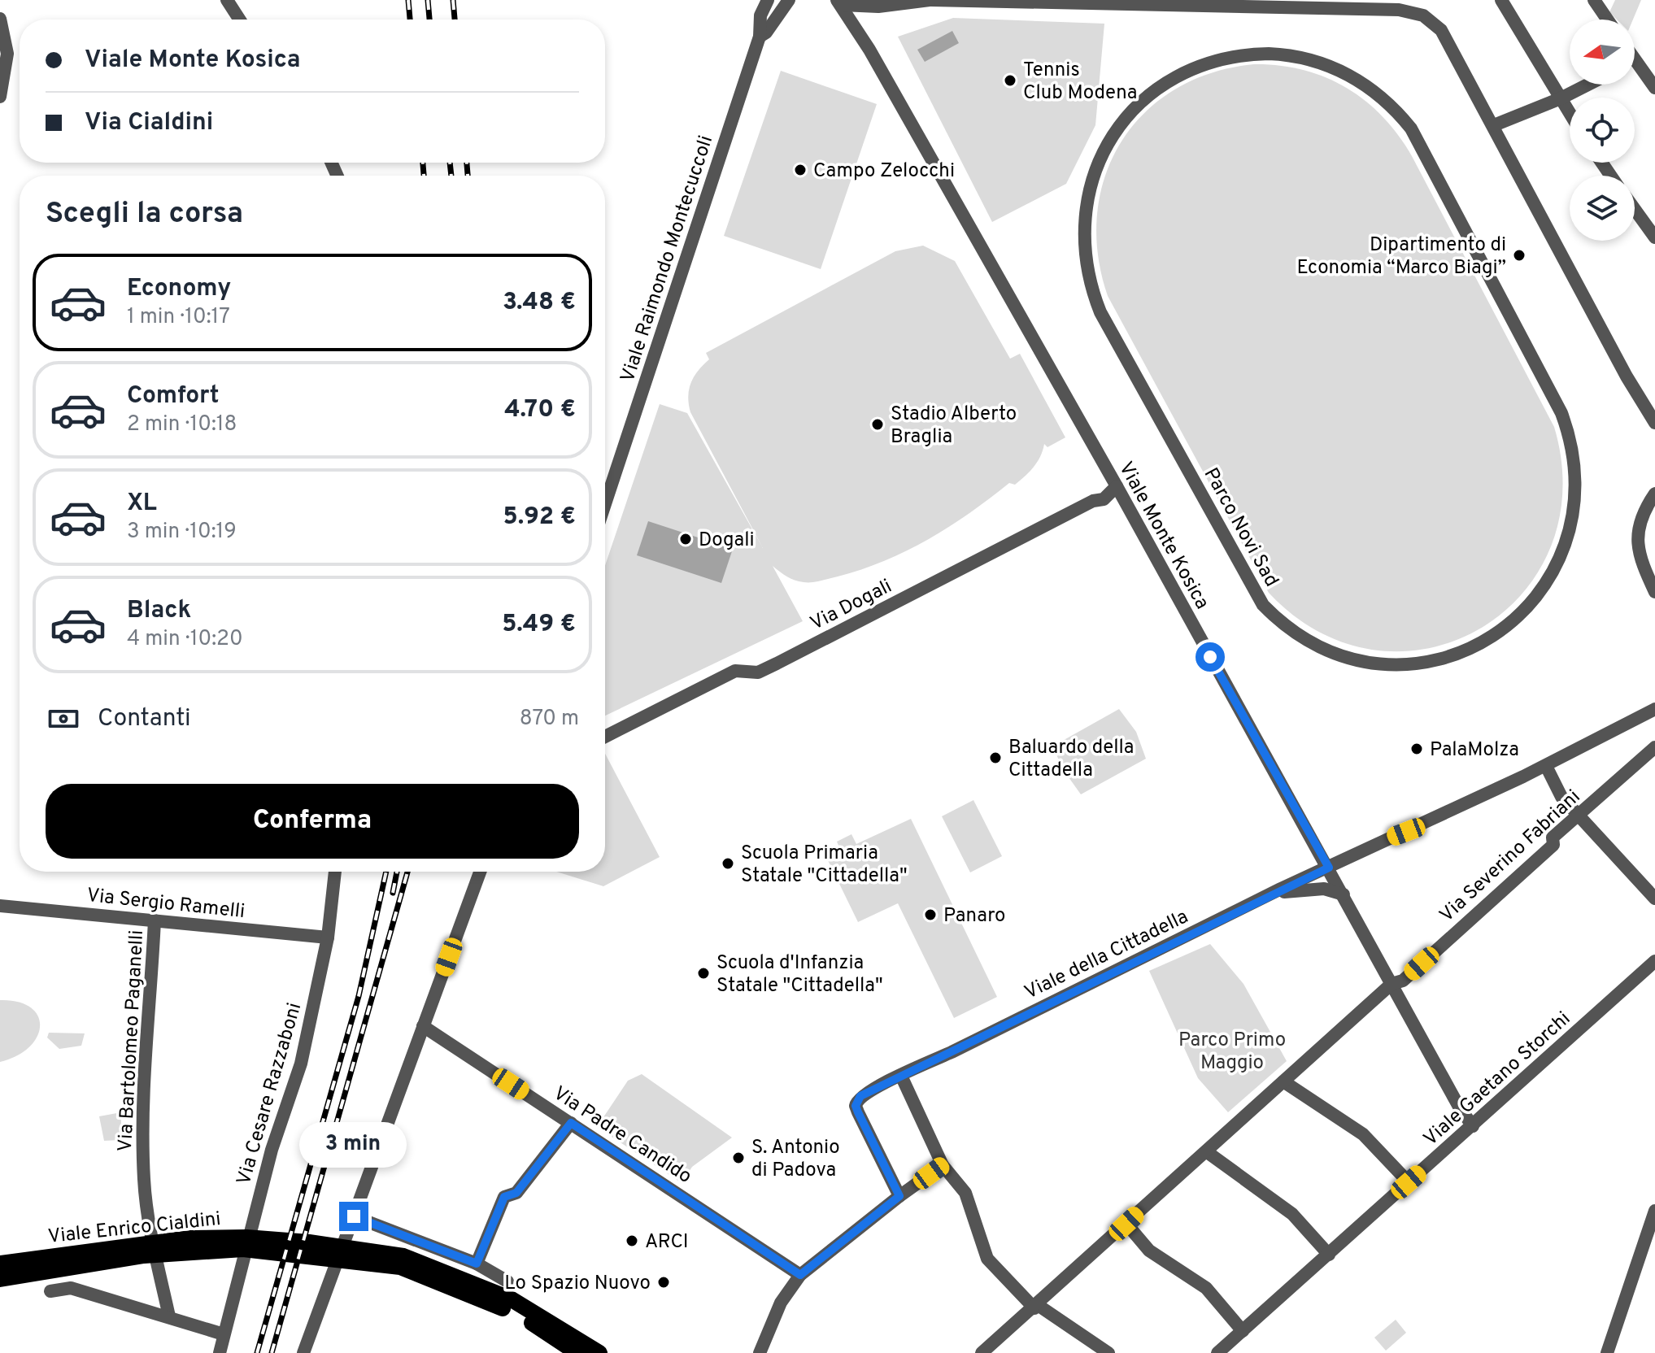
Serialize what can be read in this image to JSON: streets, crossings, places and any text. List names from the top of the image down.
{
  "streets": {
    "main road": ["Viale Enrico Cialdini"],
    "street": [
      "Viale Raimondo Montecuccoli",
      "Parco Novi Sad",
      "Viale Monte Kosica",
      "Via Dogali",
      "Via Severino Fabriani",
      "Via Sergio Ramelli",
      "Viale della Cittadella",
      "Via Bartolomeo Paganelli",
      "Viale Gaetano Storchi",
      "Via Cesare Razzaboni",
      "Via Padre Candido"
    ]
  },
  "crossings": [
    ["Viale Monte Kosica", "Via Dogali"],
    ["Viale Monte Kosica", "Via Severino Fabriani"],
    ["Viale Monte Kosica", "Viale della Cittadella"],
    ["Viale Monte Kosica", "Viale Gaetano Storchi"],
    ["Via Sergio Ramelli", "Via Bartolomeo Paganelli"],
    ["Via Sergio Ramelli", "Via Cesare Razzaboni"]
  ],
  "parks": ["Parco Primo Maggio"],
  "places": [
    "Tennis Club Modena",
    "Campo Zelocchi",
    "Dipartimento di Economia “Marco Biagi”",
    "Stadio Alberto Braglia",
    "Dogali",
    "PalaMolza",
    "Baluardo della Cittadella",
    "Scuola Primaria Statale \"Cittadella\"",
    "Panaro",
    "Scuola d'Infanzia Statale \"Cittadella\"",
    "S. Antonio di Padova",
    "ARCI",
    "Lo Spazio Nuovo"
  ],
  "north": "left",
  "page": {
    "banner": ["Viale Monte Kosica", "Via Cialdini"],
    "heading": "Scegli la corsa",
    "list": [
      {
        "name": "Economy",
        "note": "1 min · 10:17",
        "value": "3.48 €"
      },
      {
        "name": "Comfort",
        "note": "2 min · 10:18",
        "value": "4.70 €"
      },
      {
        "name": "XL",
        "note": "3 min · 10:19",
        "value": "5.92 €"
      },
      {
        "name": "Black",
        "note": "4 min · 10:20",
        "value": "5.49 €"
      }
    ],
    "pay": ["Contanti", "870 m"],
    "buttons": "Conferma",
    "bubble": "3 min"
  }
}
